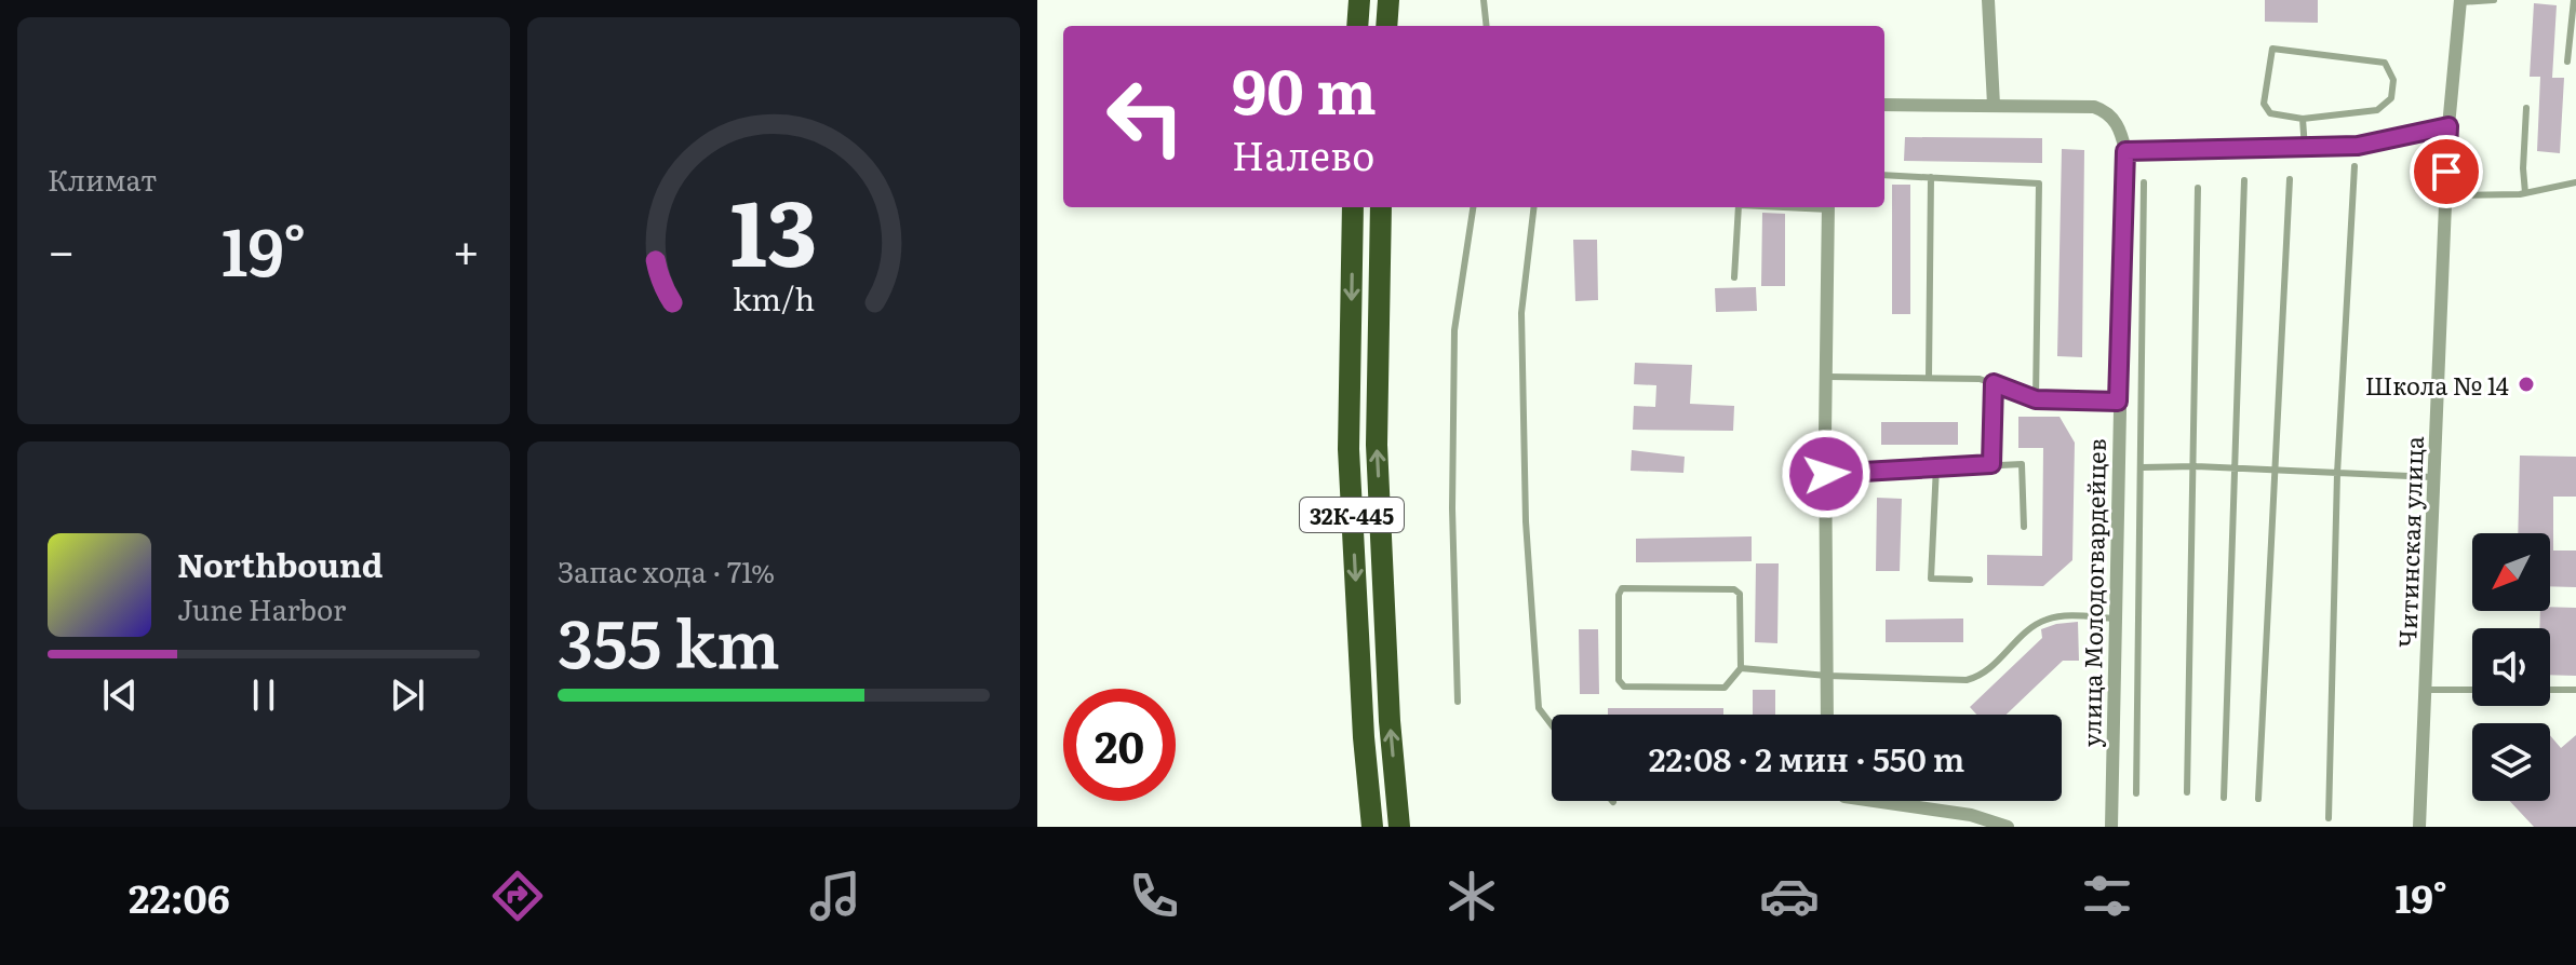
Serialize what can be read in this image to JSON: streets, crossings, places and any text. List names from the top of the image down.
{
  "streets": {
    "highway": ["32К-445"],
    "street": ["Читинская улица", "улица Молодогвардейцев"]
  },
  "places": ["Школа № 14"],
  "north": "bottom left",
  "page": {
    "tile": [
      "Климат",
      ["Запас хода · 71%", "355 km"]
    ],
    "turn": ["90 m", "Налево"],
    "heat": ["−", "19°", "+"],
    "song": ["Northbound", "June Harbor"],
    "limit": "20",
    "trip": "22:08 · 2 мин · 550 m",
    "tabs": ["22:06", "19°"],
    "gauge": ["13", "km/h"]
  }
}
